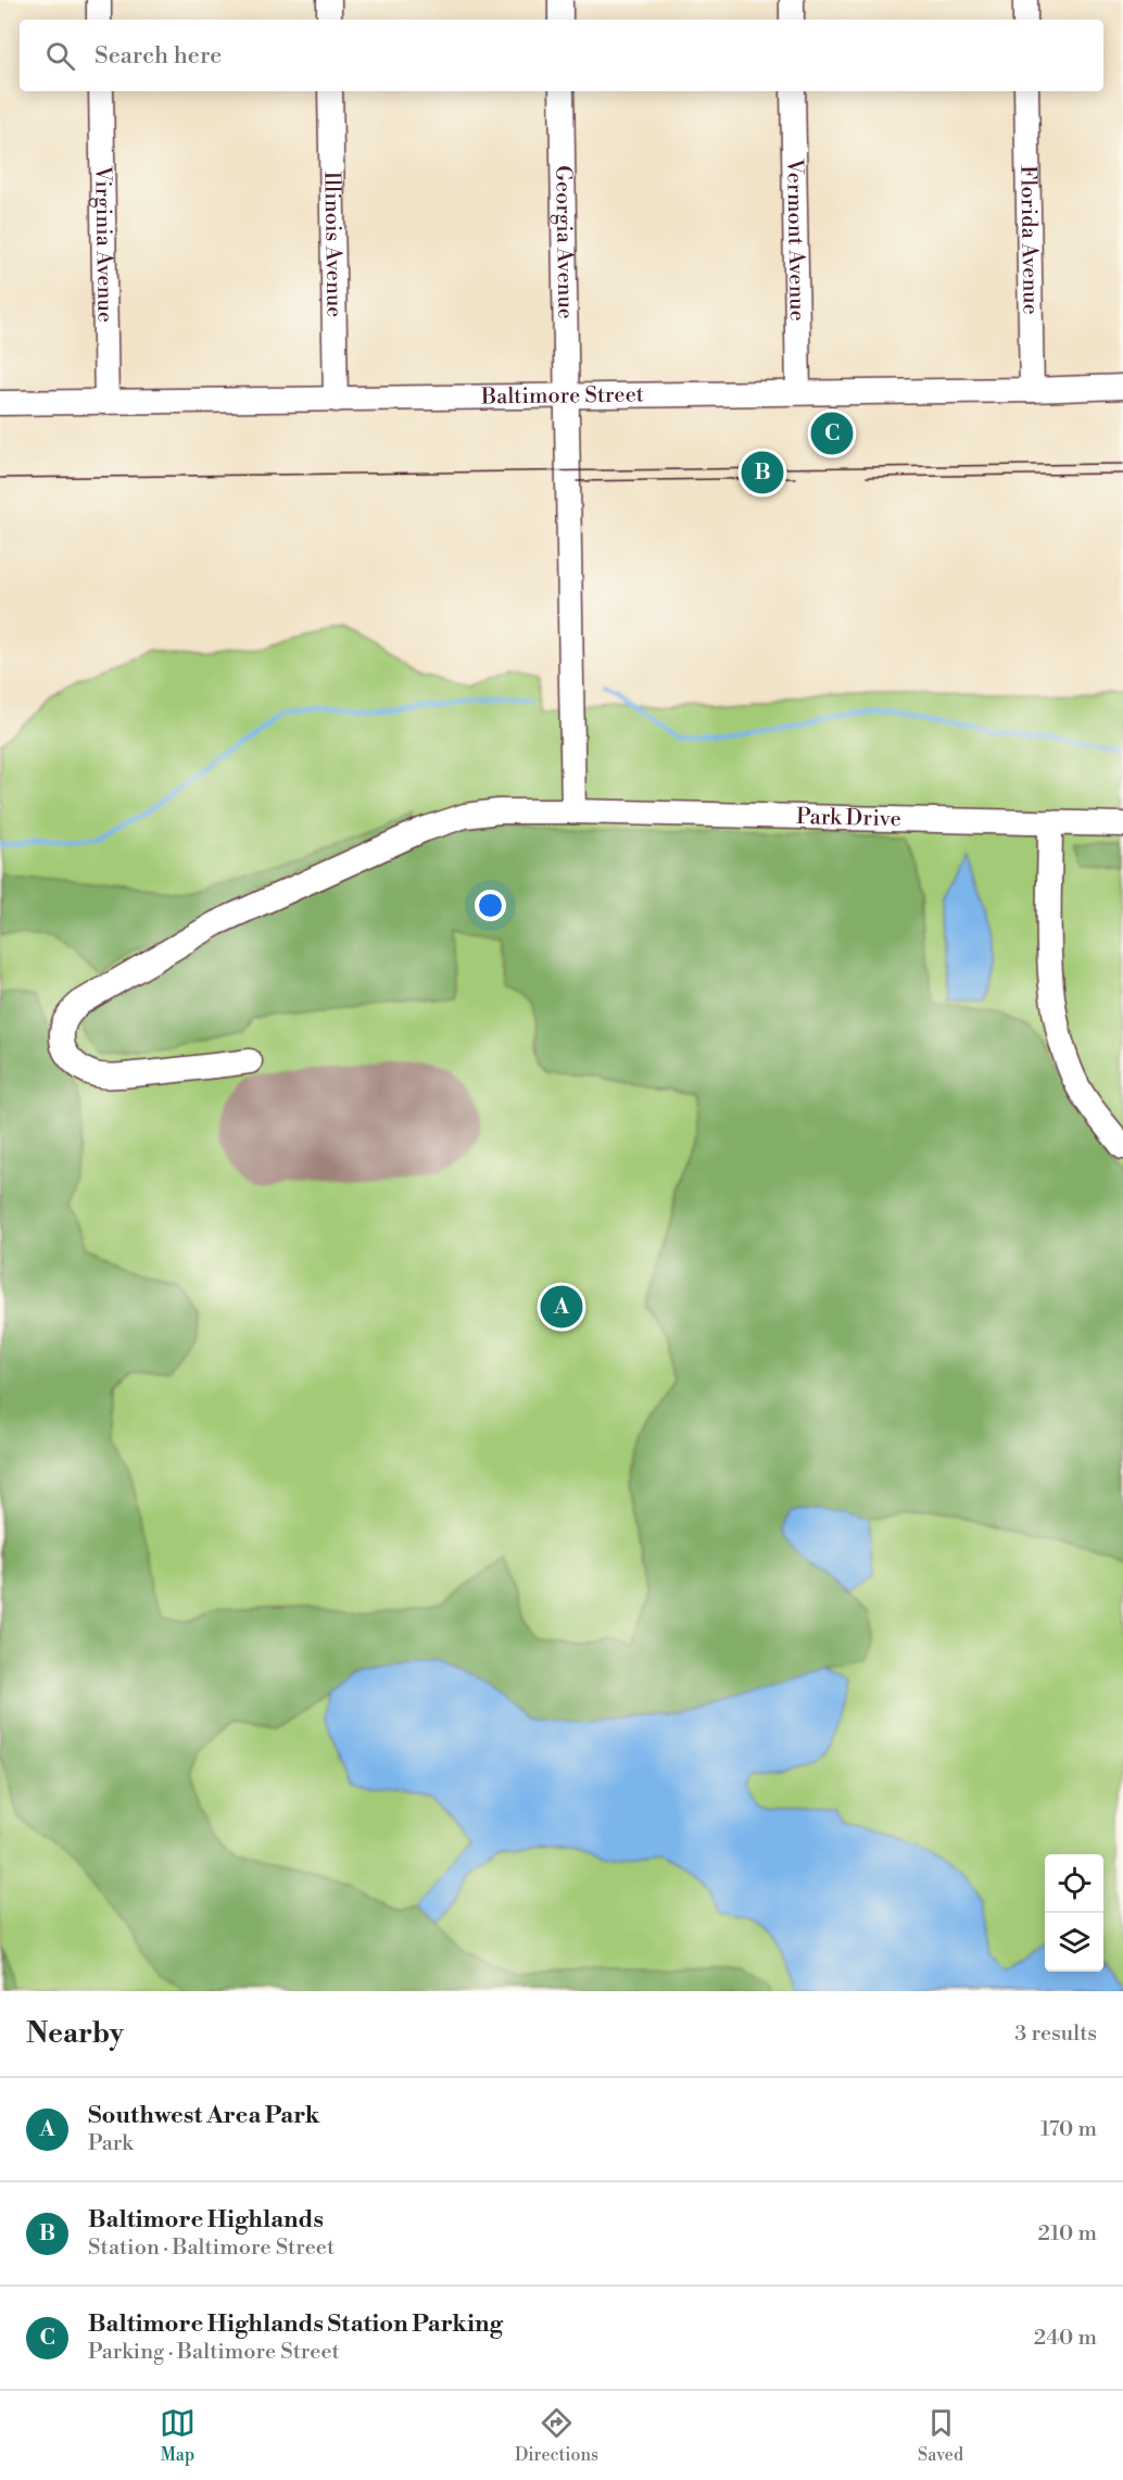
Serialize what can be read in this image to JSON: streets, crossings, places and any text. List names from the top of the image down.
{
  "streets": {
    "street": [
      "Florida Avenue",
      "Vermont Avenue",
      "Georgia Avenue",
      "Virginia Avenue",
      "Illinois Avenue",
      "Baltimore Street",
      "Park Drive"
    ]
  },
  "crossings": [
    ["Florida Avenue", "Baltimore Street"],
    ["Vermont Avenue", "Baltimore Street"],
    ["Georgia Avenue", "Baltimore Street"],
    ["Virginia Avenue", "Baltimore Street"],
    ["Illinois Avenue", "Baltimore Street"]
  ],
  "page": {
    "search": "Search here",
    "pins": ["C", "B", "A"],
    "heading": ["Nearby", "3 results"],
    "list": [
      {
        "mark": "A",
        "name": "Southwest Area Park",
        "note": "Park",
        "value": "170 m"
      },
      {
        "mark": "B",
        "name": "Baltimore Highlands",
        "note": "Station · Baltimore Street",
        "value": "210 m"
      },
      {
        "mark": "C",
        "name": "Baltimore Highlands Station Parking",
        "note": "Parking · Baltimore Street",
        "value": "240 m"
      }
    ],
    "nav": ["Map", "Directions", "Saved"]
  }
}
